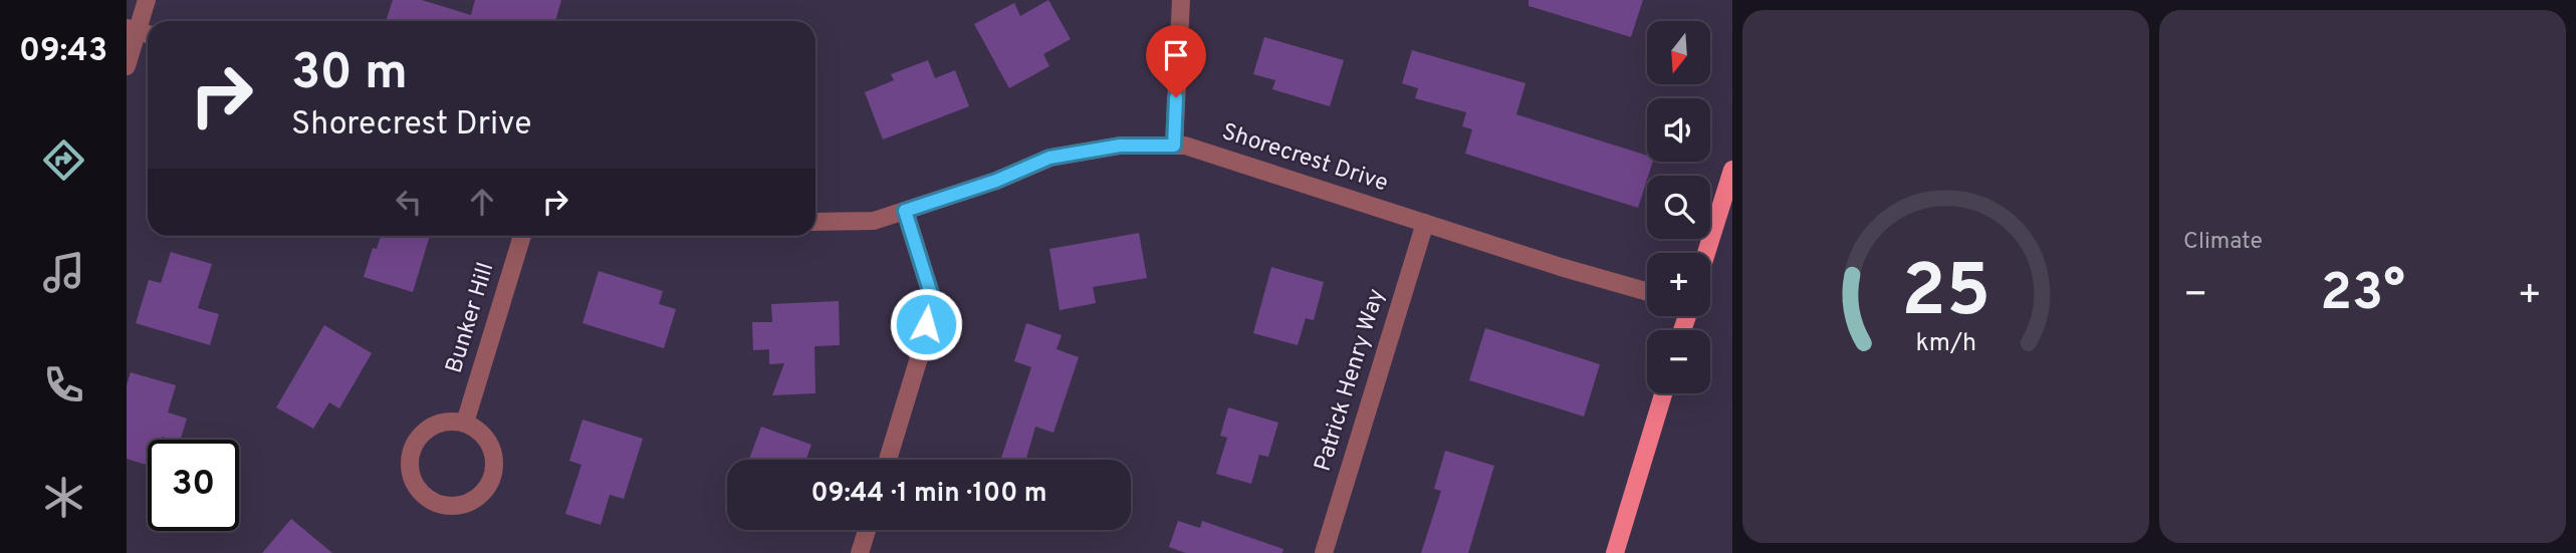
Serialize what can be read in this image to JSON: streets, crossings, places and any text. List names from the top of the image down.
{
  "streets": {
    "street": ["Shorecrest Drive", "Bunker Hill", "Patrick Henry Way"]
  },
  "crossings": [
    ["Shorecrest Drive", "Patrick Henry Way"]
  ],
  "north": "bottom",
  "page": {
    "tabs": "09:43",
    "tile": "Climate",
    "map_buttons": ["+", "−"],
    "turn": ["30 m", "Shorecrest Drive"],
    "heat": ["−", "23°", "+"],
    "limit": "30",
    "trip": "09:44 · 1 min · 100 m",
    "gauge": ["25", "km/h"]
  }
}
